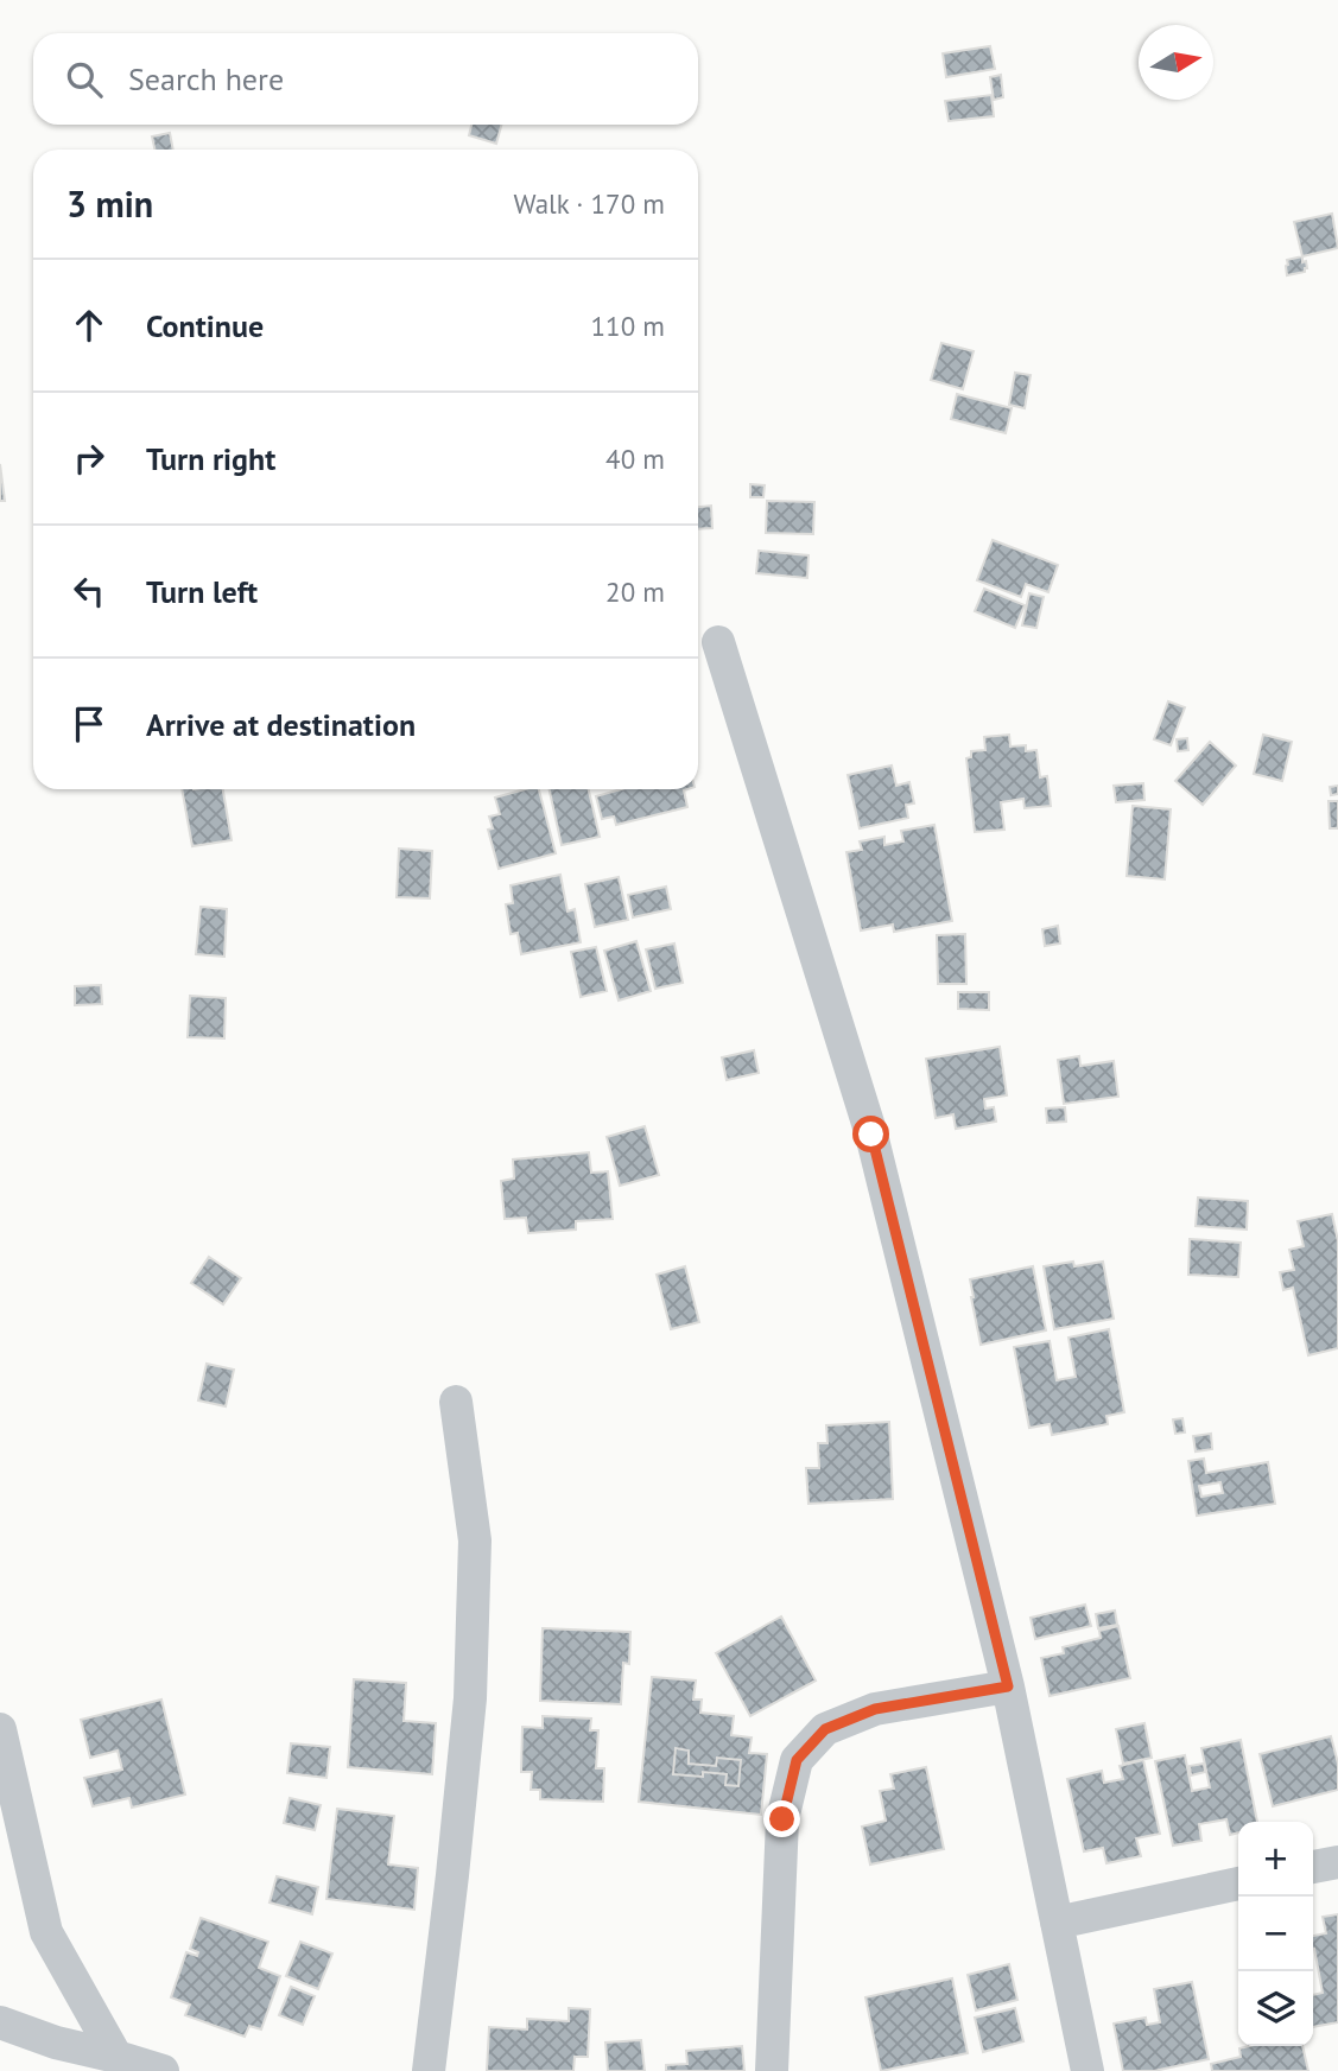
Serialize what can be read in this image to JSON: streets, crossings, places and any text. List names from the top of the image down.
{
  "north": "right",
  "page": {
    "search": "Search here",
    "heading": ["3 min", "Walk · 170 m"],
    "list": [
      ["Continue", "110 m"],
      ["Turn right", "40 m"],
      ["Turn left", "20 m"],
      "Arrive at destination"
    ],
    "map_buttons": ["+", "−"]
  }
}
